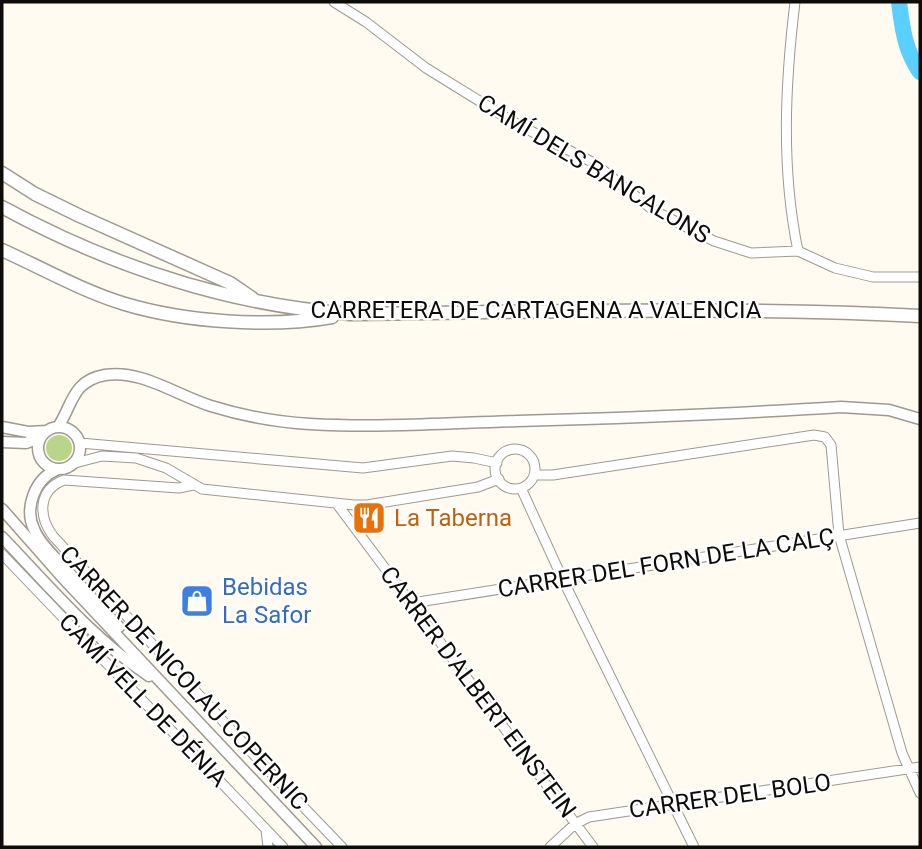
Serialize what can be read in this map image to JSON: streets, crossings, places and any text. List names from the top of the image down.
{
  "streets": {
    "highway": ["CARRETERA DE CARTAGENA A VALENCIA"],
    "street": [
      "CAMÍ DELS BANCALONS",
      "CARRER DEL FORN DE LA CALÇ",
      "CARRER DE NICOLAU COPERNIC",
      "CARRER D'ALBERT EINSTEIN",
      "CAMÍ VELL DE DÉNIA",
      "CARRER DEL BOLO"
    ]
  },
  "crossings": [
    ["CARRER DEL FORN DE LA CALÇ", "CARRER D'ALBERT EINSTEIN"],
    ["CARRER D'ALBERT EINSTEIN", "CARRER DEL BOLO"]
  ],
  "places": {
    "restaurant": ["La Taberna"],
    "shop": ["Bebidas La Safor"]
  }
}
